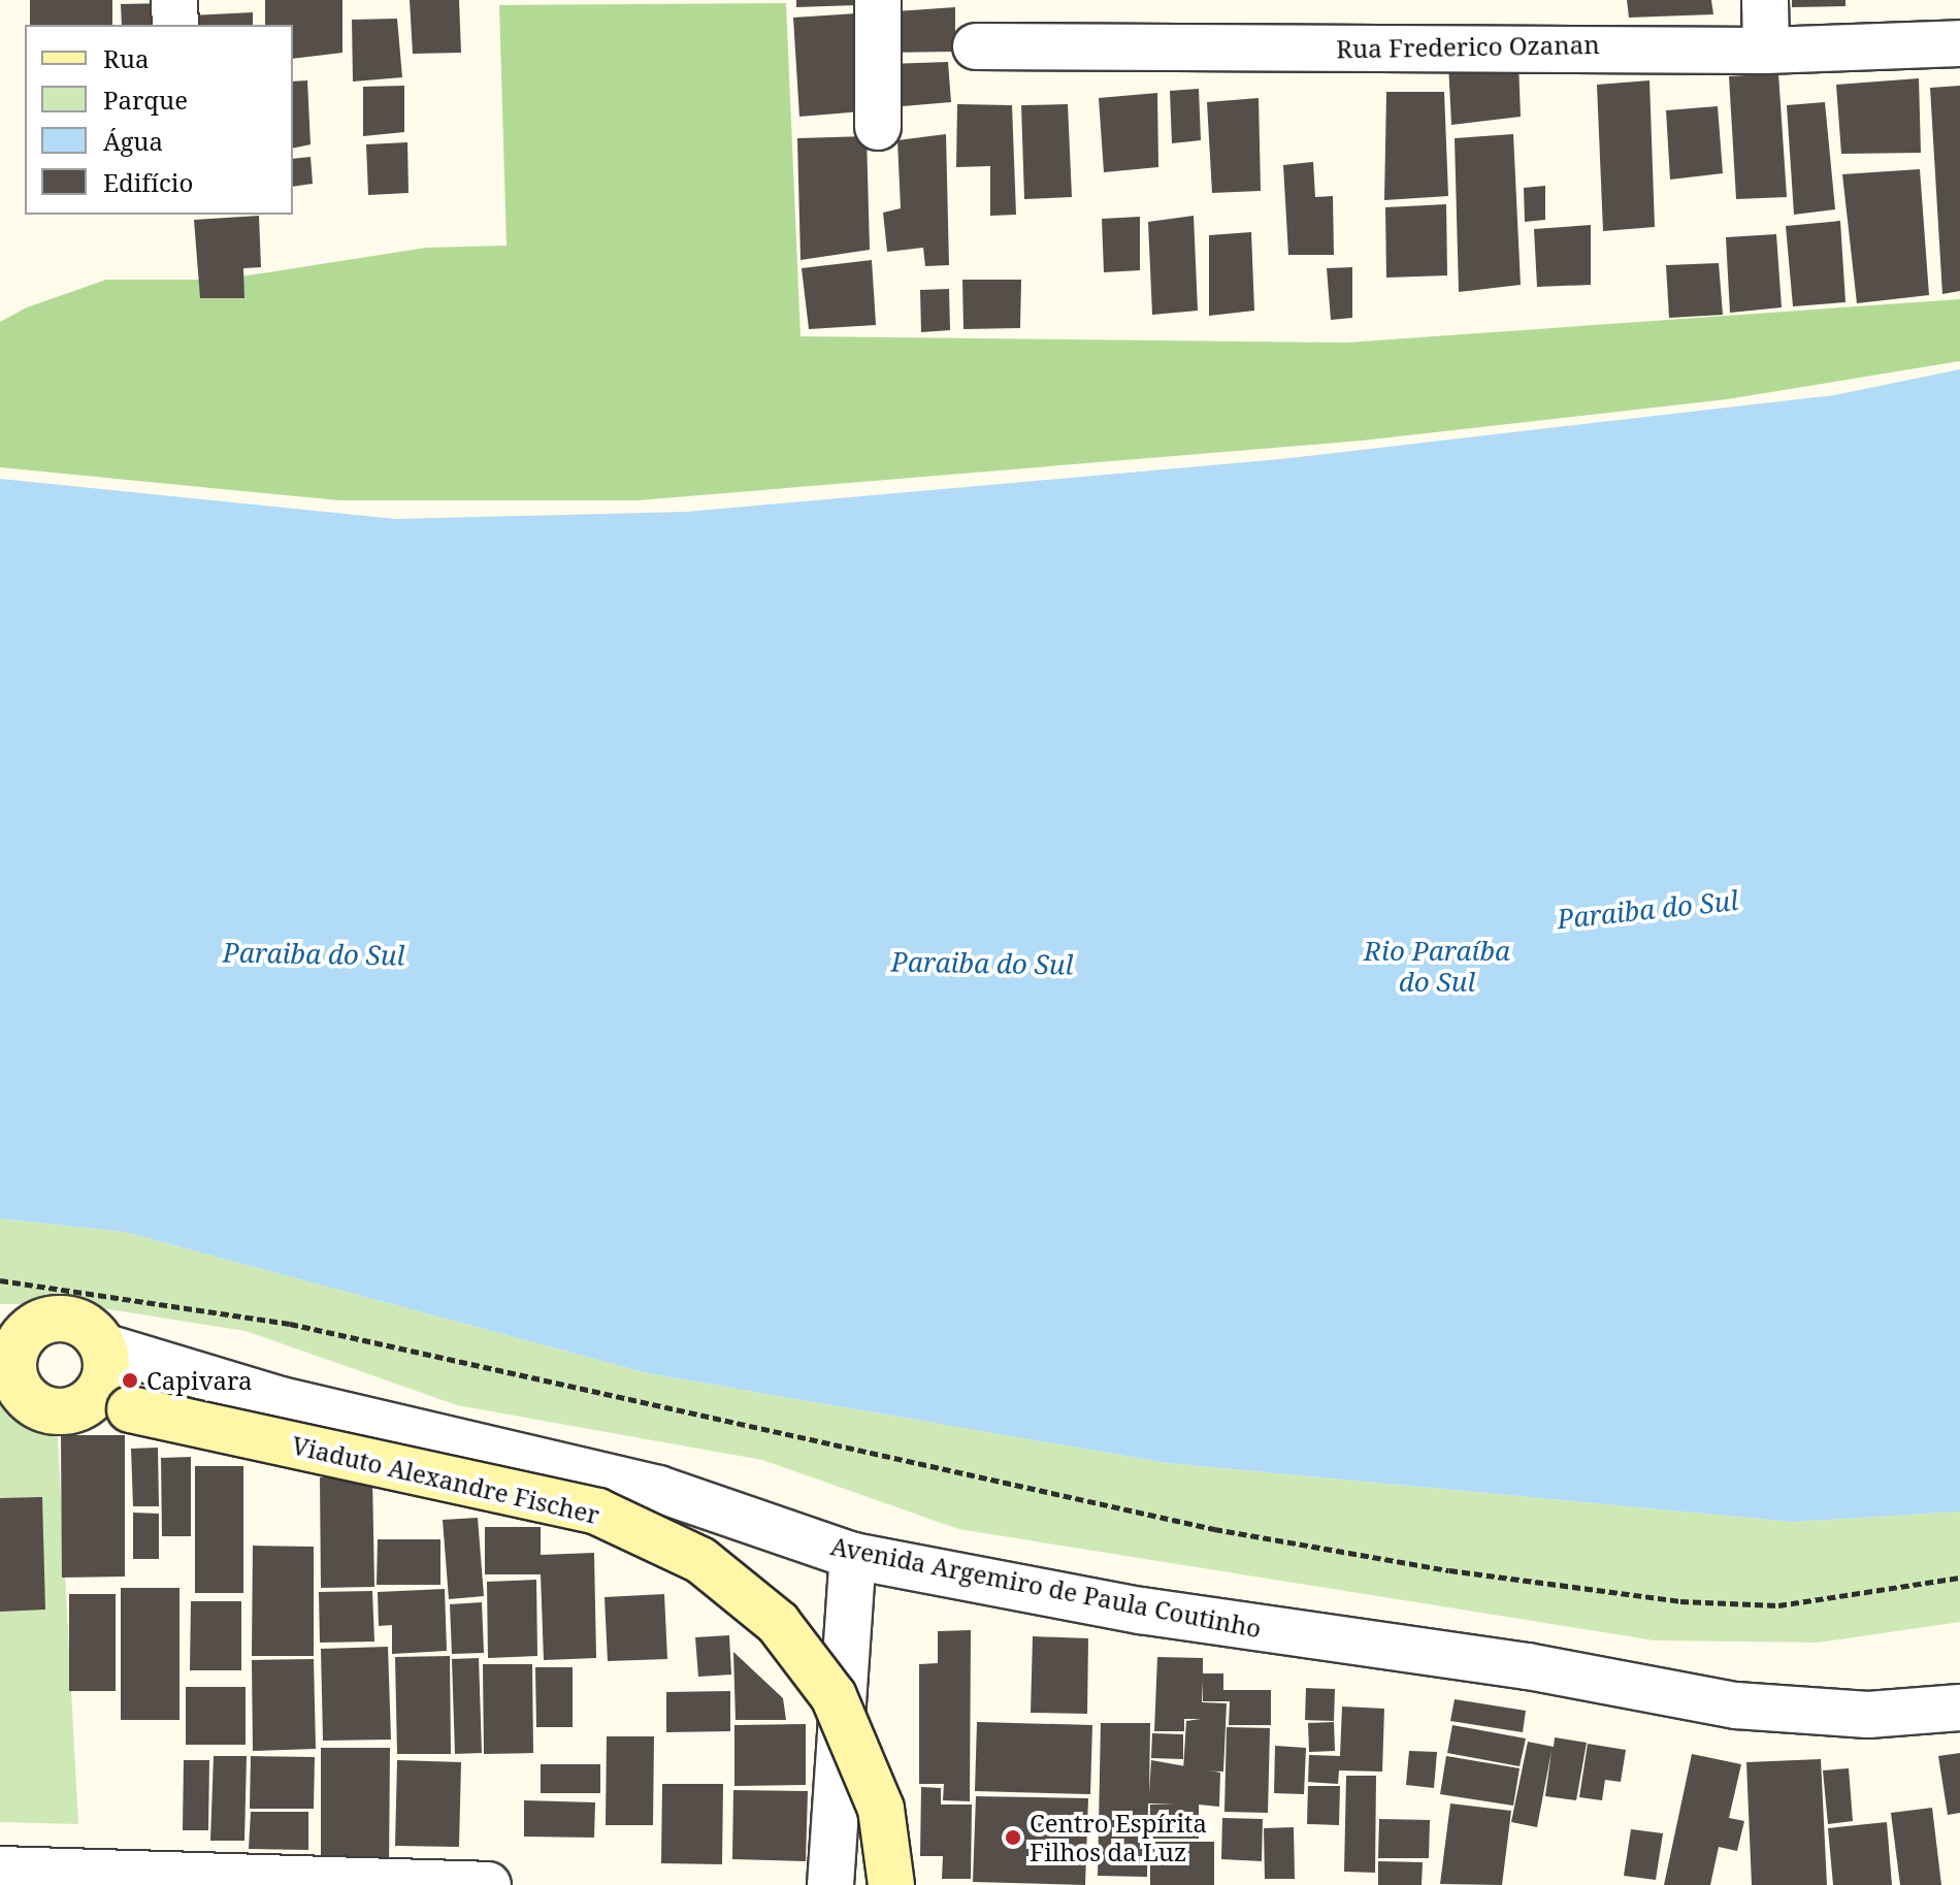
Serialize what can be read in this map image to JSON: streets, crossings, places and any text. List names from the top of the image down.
{
  "streets": {
    "street": ["Rua Frederico Ozanan", "Viaduto Alexandre Fischer", "Avenida Argemiro de Paula Coutinho"]
  },
  "crossings": [
    ["Viaduto Alexandre Fischer", "Avenida Argemiro de Paula Coutinho"]
  ],
  "water": ["Paraiba do Sul", "Rio Paraíba do Sul"],
  "places": ["Capivara", "Centro Espírita Filhos da Luz"],
  "legend": [
    "Rua",
    "Parque",
    "Água",
    "Edifício"
  ]
}
